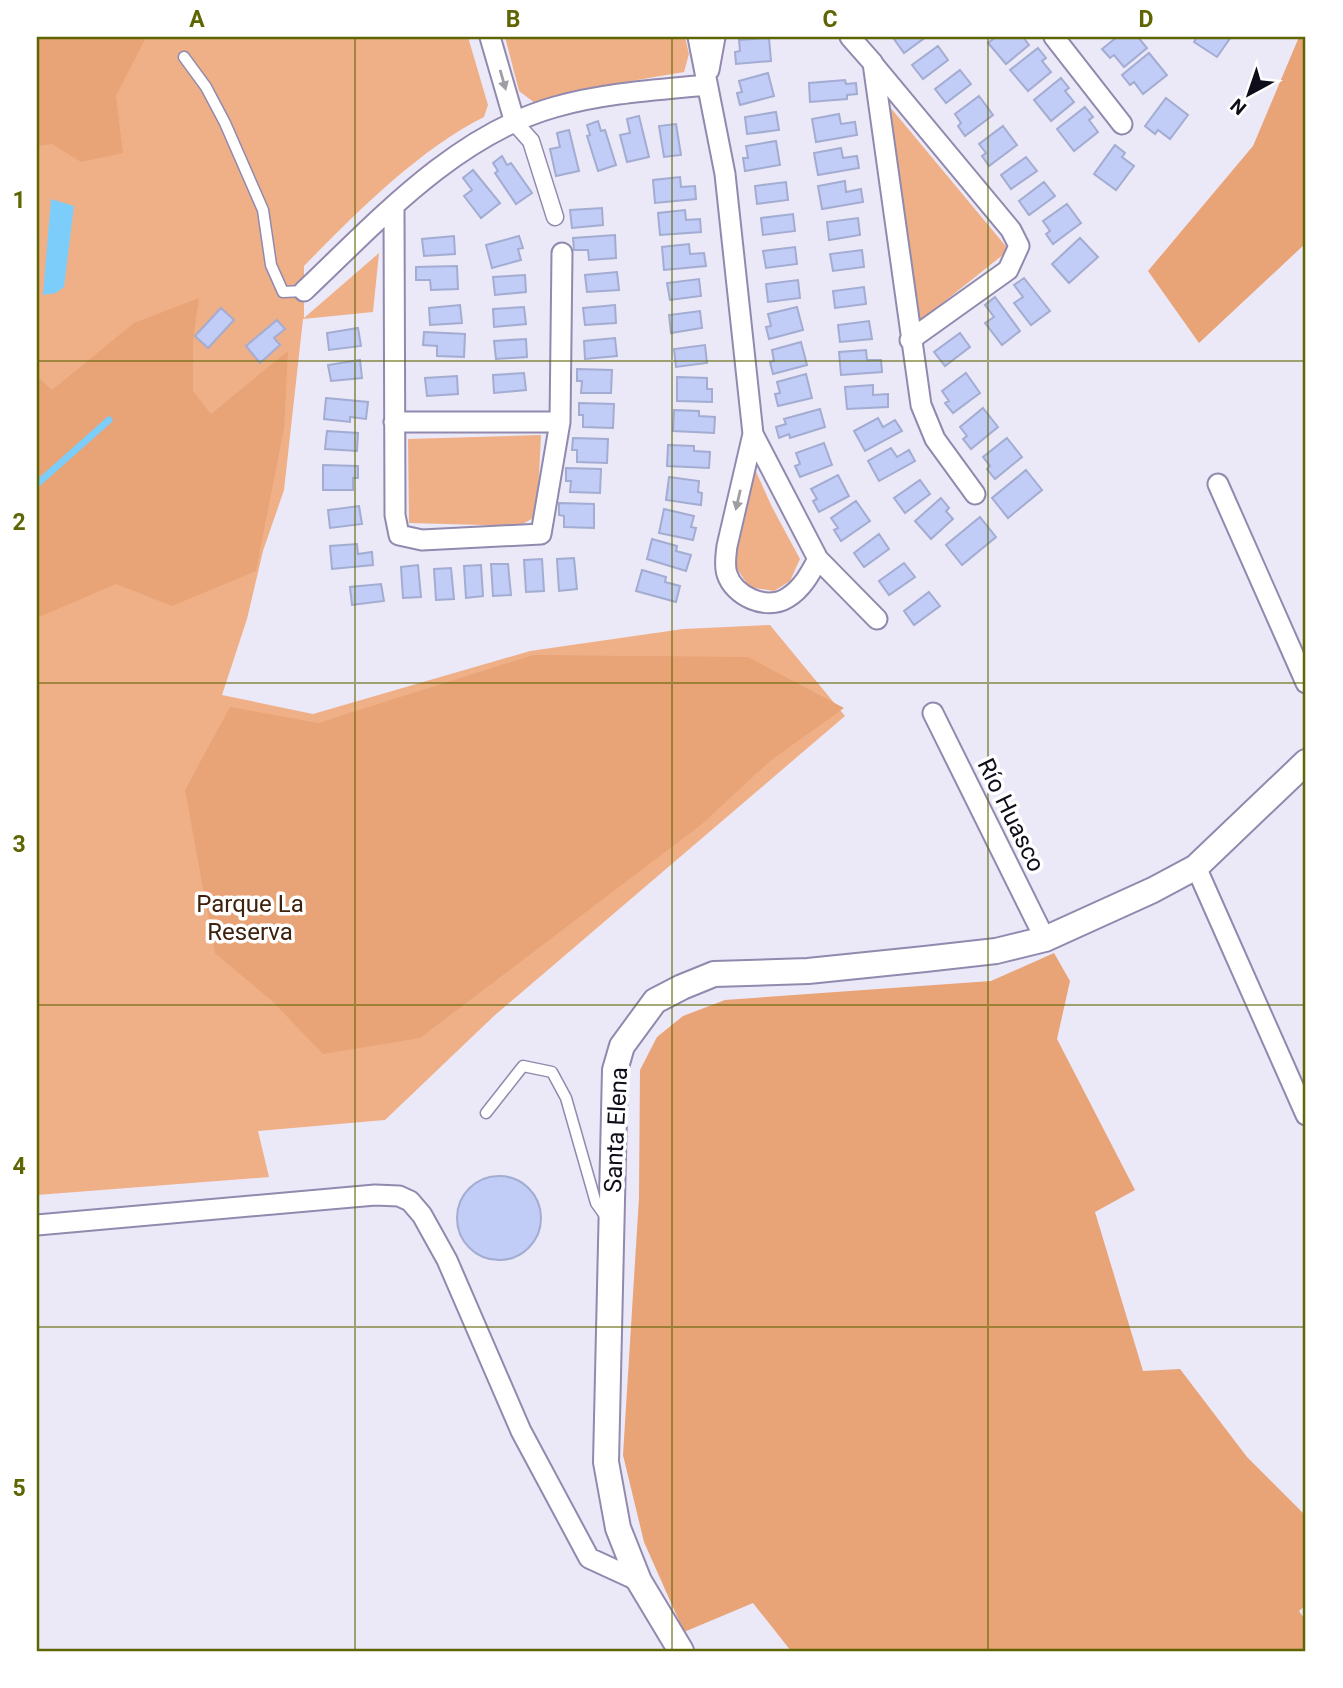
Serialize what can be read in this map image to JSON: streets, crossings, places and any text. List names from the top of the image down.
{
  "streets": {
    "street": ["Río Huasco", "Santa Elena"]
  },
  "crossings": [
    ["Río Huasco", "Santa Elena"]
  ],
  "parks": ["Parque La Reserva"],
  "north": "bottom left",
  "grid": {
    "columns": [
      "A",
      "B",
      "C",
      "D"
    ],
    "rows": [
      "1",
      "2",
      "3",
      "4",
      "5"
    ]
  }
}
